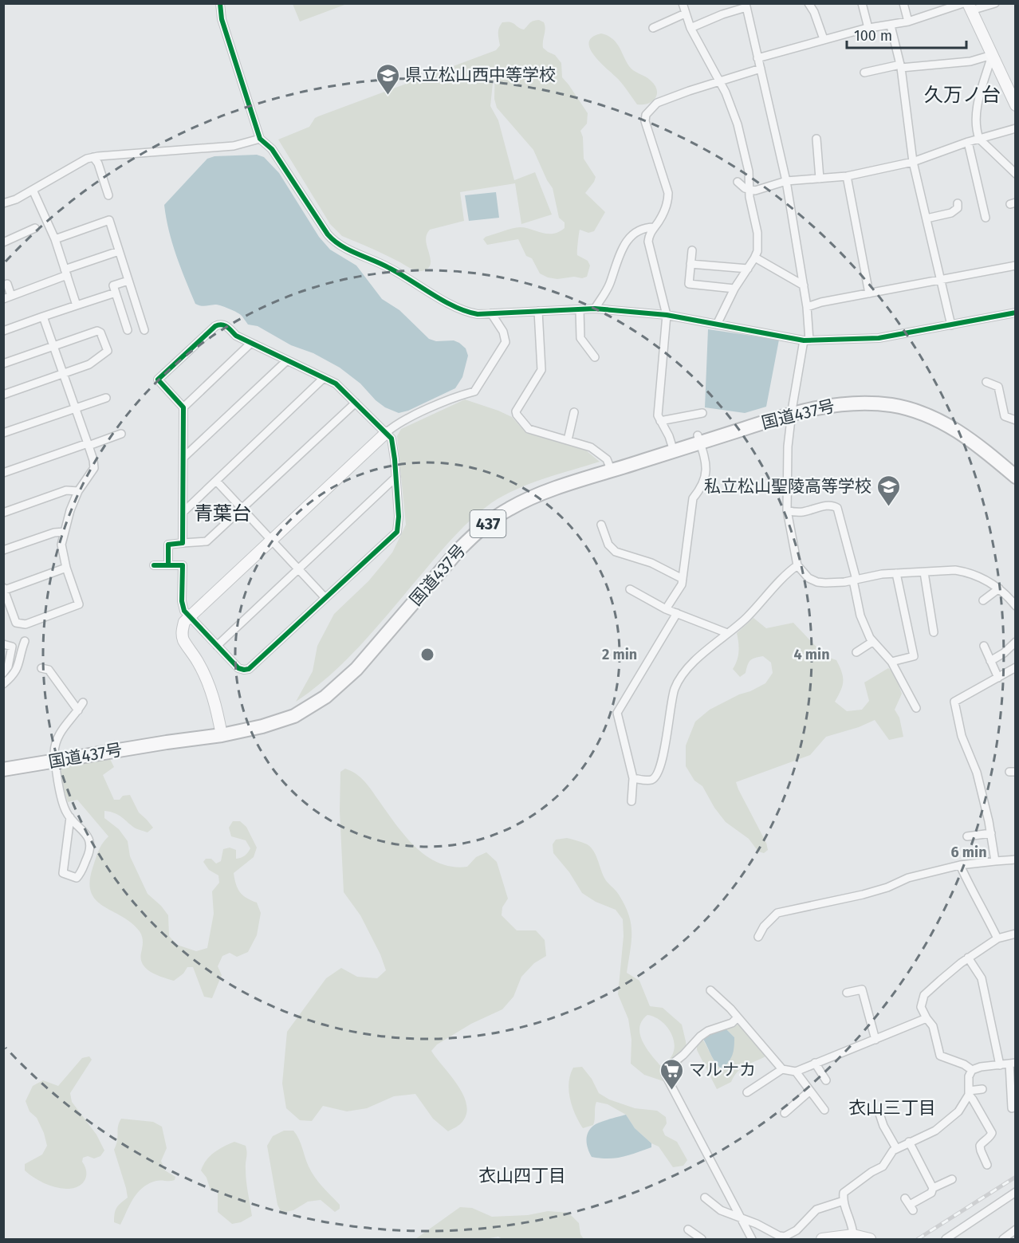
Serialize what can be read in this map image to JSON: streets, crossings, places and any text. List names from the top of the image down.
{
  "streets": {
    "highway": ["国道437号", "437"]
  },
  "districts": [
    "久万ノ台",
    "青葉台",
    "衣山三丁目",
    "衣山四丁目"
  ],
  "places": {
    "school or university": ["県立松山西中等学校", "私立松山聖陵高等学校"],
    "supermarket": ["マルナカ"]
  },
  "scale_bar": "100 m",
  "rings": ["2 min", "4 min", "6 min"]
}
